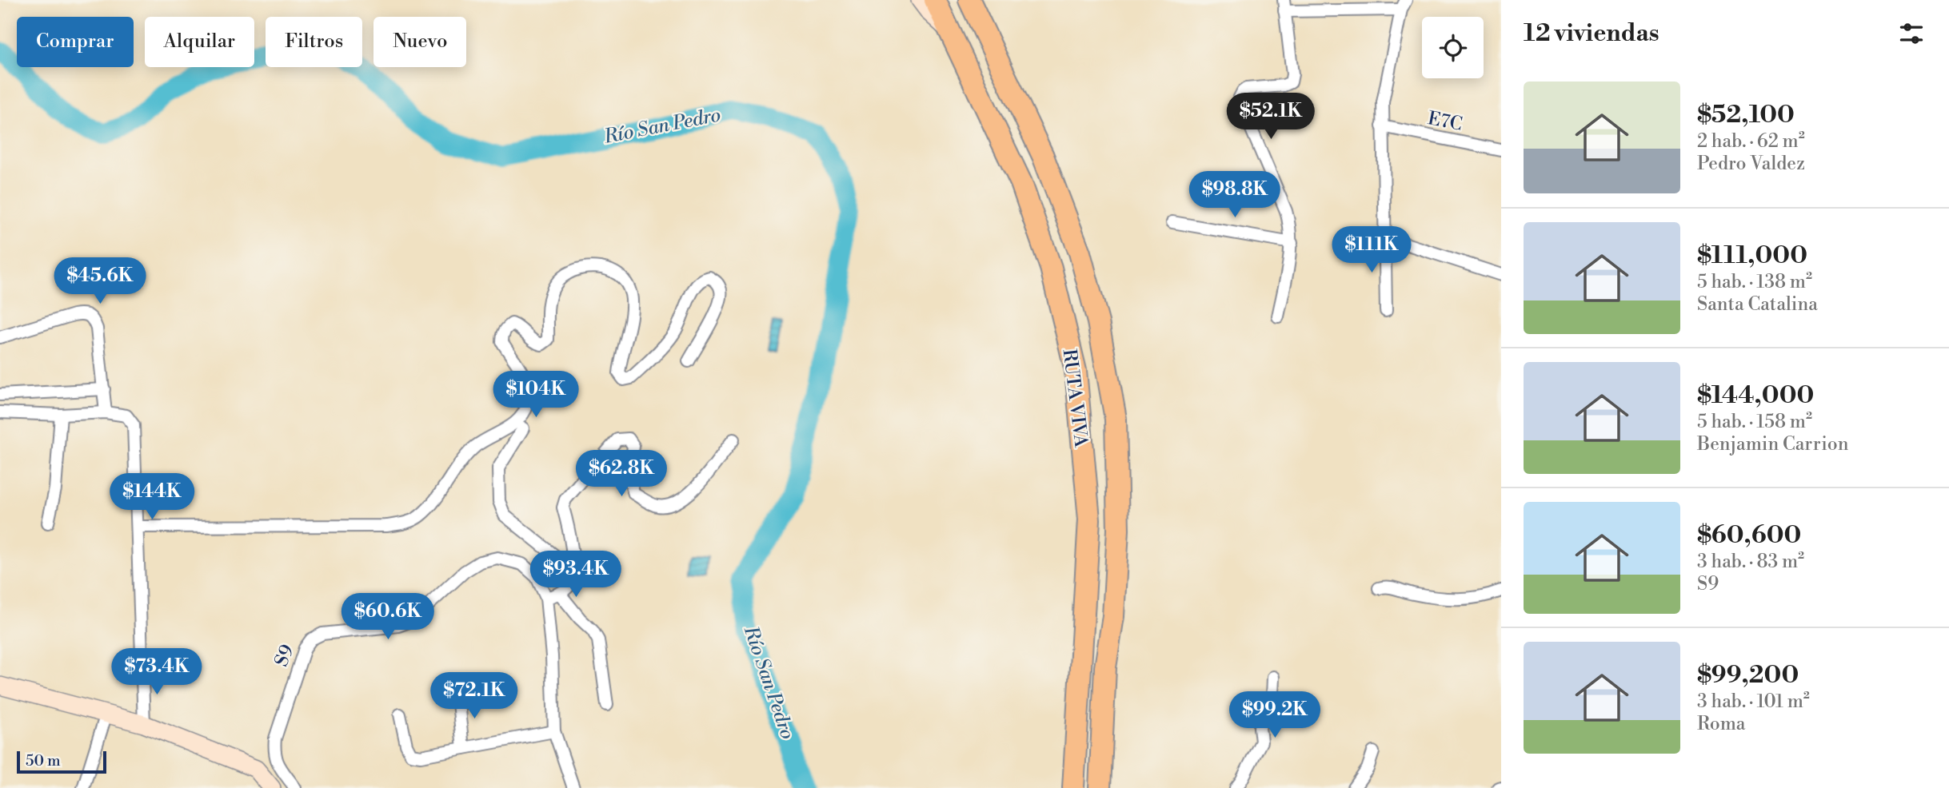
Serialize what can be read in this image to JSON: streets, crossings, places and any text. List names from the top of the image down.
{
  "streets": {
    "highway": ["RUTA VIVA"],
    "street": ["E7C", "S9"]
  },
  "water": ["Río San Pedro"],
  "scale_bar": "50 m",
  "page": {
    "heading": "12 viviendas",
    "chip": [
      "Comprar",
      "Alquilar",
      "Filtros",
      "Nuevo"
    ],
    "list": [
      {
        "name": "$52,100",
        "note": "2 hab. · 62 m² · Pedro Valdez"
      },
      {
        "name": "$111,000",
        "note": "5 hab. · 138 m² · Santa Catalina"
      },
      {
        "name": "$144,000",
        "note": "5 hab. · 158 m² · Benjamin Carrion"
      },
      {
        "name": "$60,600",
        "note": "3 hab. · 83 m² · S9"
      },
      {
        "name": "$99,200",
        "note": "3 hab. · 101 m² · Roma"
      }
    ],
    "price": [
      "$52.1K",
      "$98.8K",
      "$111K",
      "$45.6K",
      "$104K",
      "$62.8K",
      "$144K",
      "$93.4K",
      "$60.6K",
      "$73.4K",
      "$72.1K",
      "$99.2K"
    ],
    "scale": "50 m"
  }
}
